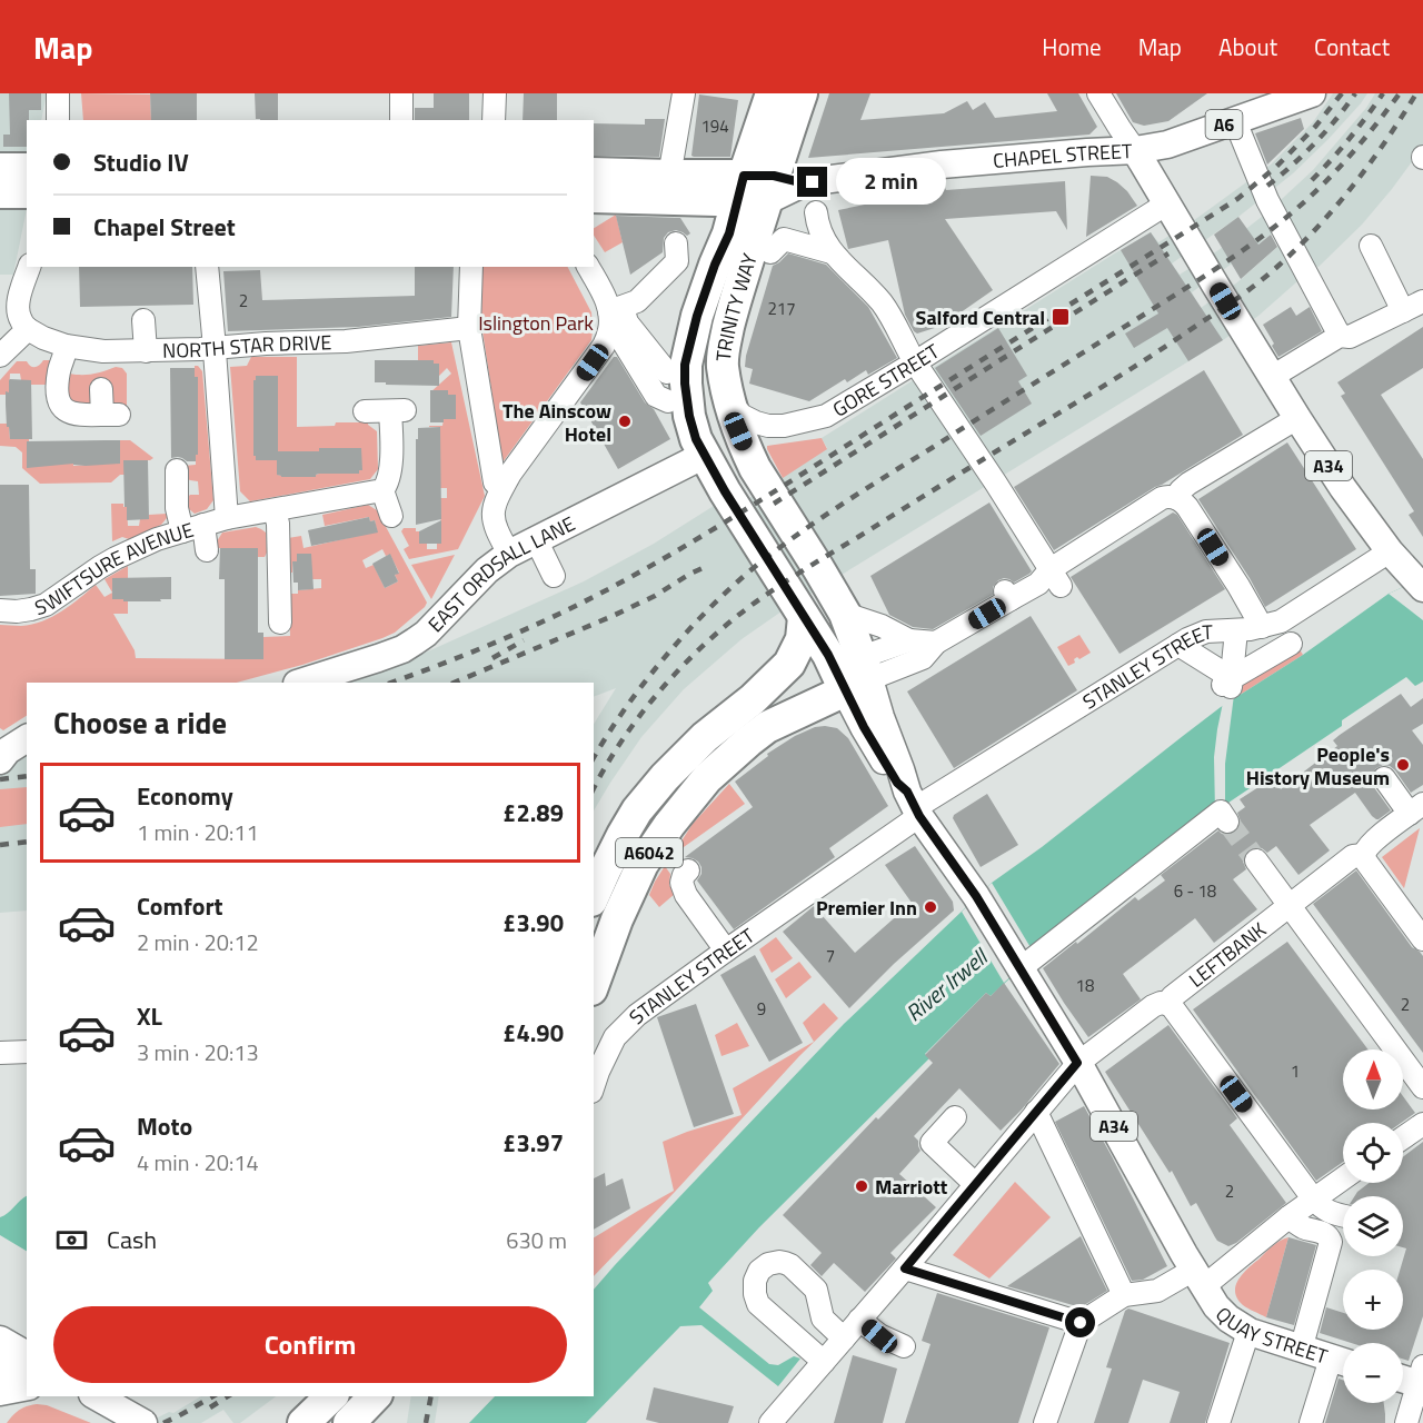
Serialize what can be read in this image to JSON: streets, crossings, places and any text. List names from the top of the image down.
{
  "streets": {
    "highway": [
      "A6",
      "CHAPEL STREET",
      "TRINITY WAY",
      "A34",
      "A6042"
    ],
    "main road": ["EAST ORDSALL LANE", "QUAY STREET"],
    "street": [
      "NORTH STAR DRIVE",
      "GORE STREET",
      "SWIFTSURE AVENUE",
      "STANLEY STREET",
      "LEFTBANK"
    ]
  },
  "crossings": [
    ["CHAPEL STREET", "TRINITY WAY"],
    ["CHAPEL STREET", "A34"],
    ["TRINITY WAY", "GORE STREET"],
    ["TRINITY WAY", "A34"],
    ["TRINITY WAY", "EAST ORDSALL LANE"],
    ["TRINITY WAY", "A6042"],
    ["GORE STREET", "A34"],
    ["A34", "STANLEY STREET"],
    ["A34", "A6042"],
    ["A34", "QUAY STREET"]
  ],
  "water": ["River Irwell"],
  "parks": ["Islington Park"],
  "places": {
    "transit": ["Salford Central"],
    "other": [
      "The Ainscow Hotel",
      "People's History Museum",
      "Premier Inn",
      "Marriott"
    ]
  },
  "house_numbers": [
    "194",
    "2",
    "217",
    "6 - 18",
    "7",
    "18",
    "2",
    "9",
    "1",
    "2"
  ],
  "north": "top",
  "page": {
    "header": "Map",
    "nav": [
      "Home",
      "Map",
      "About",
      "Contact"
    ],
    "banner": ["Studio IV", "Chapel Street"],
    "bubble": "2 min",
    "heading": "Choose a ride",
    "list": [
      {
        "name": "Economy",
        "note": "1 min · 20:11",
        "value": "£2.89"
      },
      {
        "name": "Comfort",
        "note": "2 min · 20:12",
        "value": "£3.90"
      },
      {
        "name": "XL",
        "note": "3 min · 20:13",
        "value": "£4.90"
      },
      {
        "name": "Moto",
        "note": "4 min · 20:14",
        "value": "£3.97"
      }
    ],
    "map_buttons": ["+", "−"],
    "pay": ["Cash", "630 m"],
    "buttons": "Confirm"
  }
}
